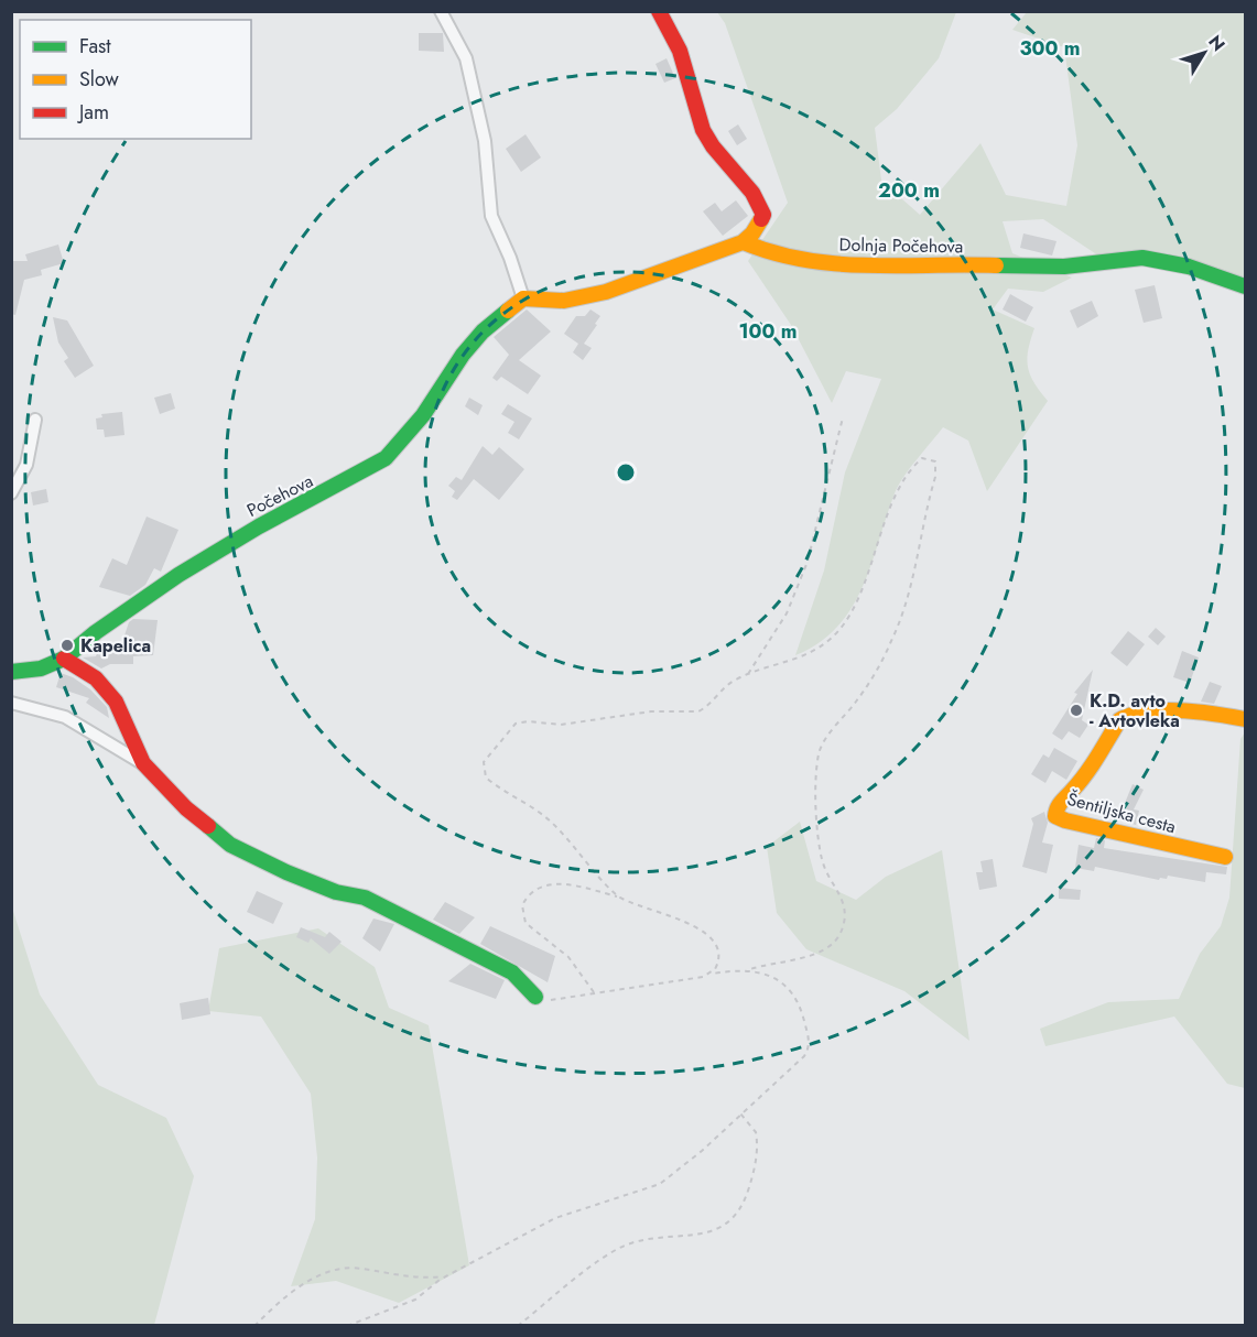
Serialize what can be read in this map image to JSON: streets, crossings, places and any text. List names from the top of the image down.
{
  "streets": {
    "street": ["Dolnja Počehova", "Počehova", "Šentiljska cesta"]
  },
  "places": ["Kapelica", "K.D. avto - Avtovleka"],
  "legend": ["Fast", "Slow", "Jam"],
  "north": "top right",
  "rings": ["300 m", "200 m", "100 m"]
}
